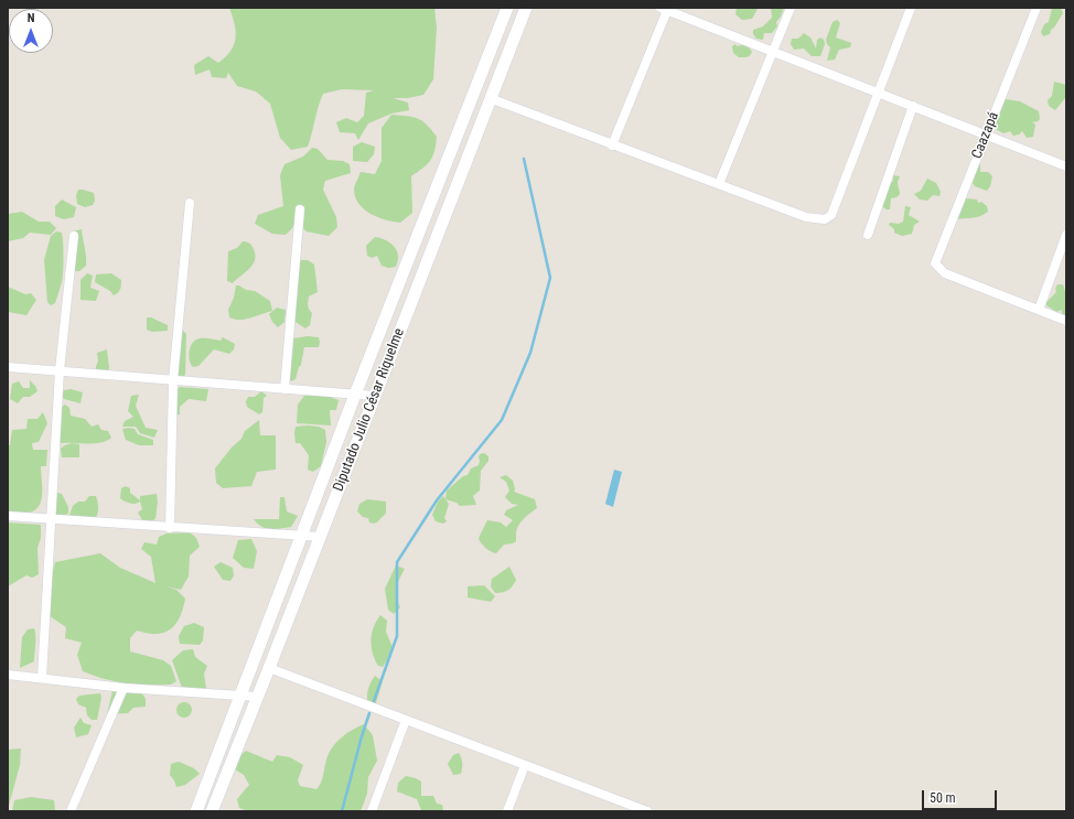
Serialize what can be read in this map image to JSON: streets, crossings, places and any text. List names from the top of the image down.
{
  "streets": {
    "street": ["Caazapá", "Diputado Julio César Riquelme"]
  },
  "scale_bar": "50 m",
  "north": "top"
}
